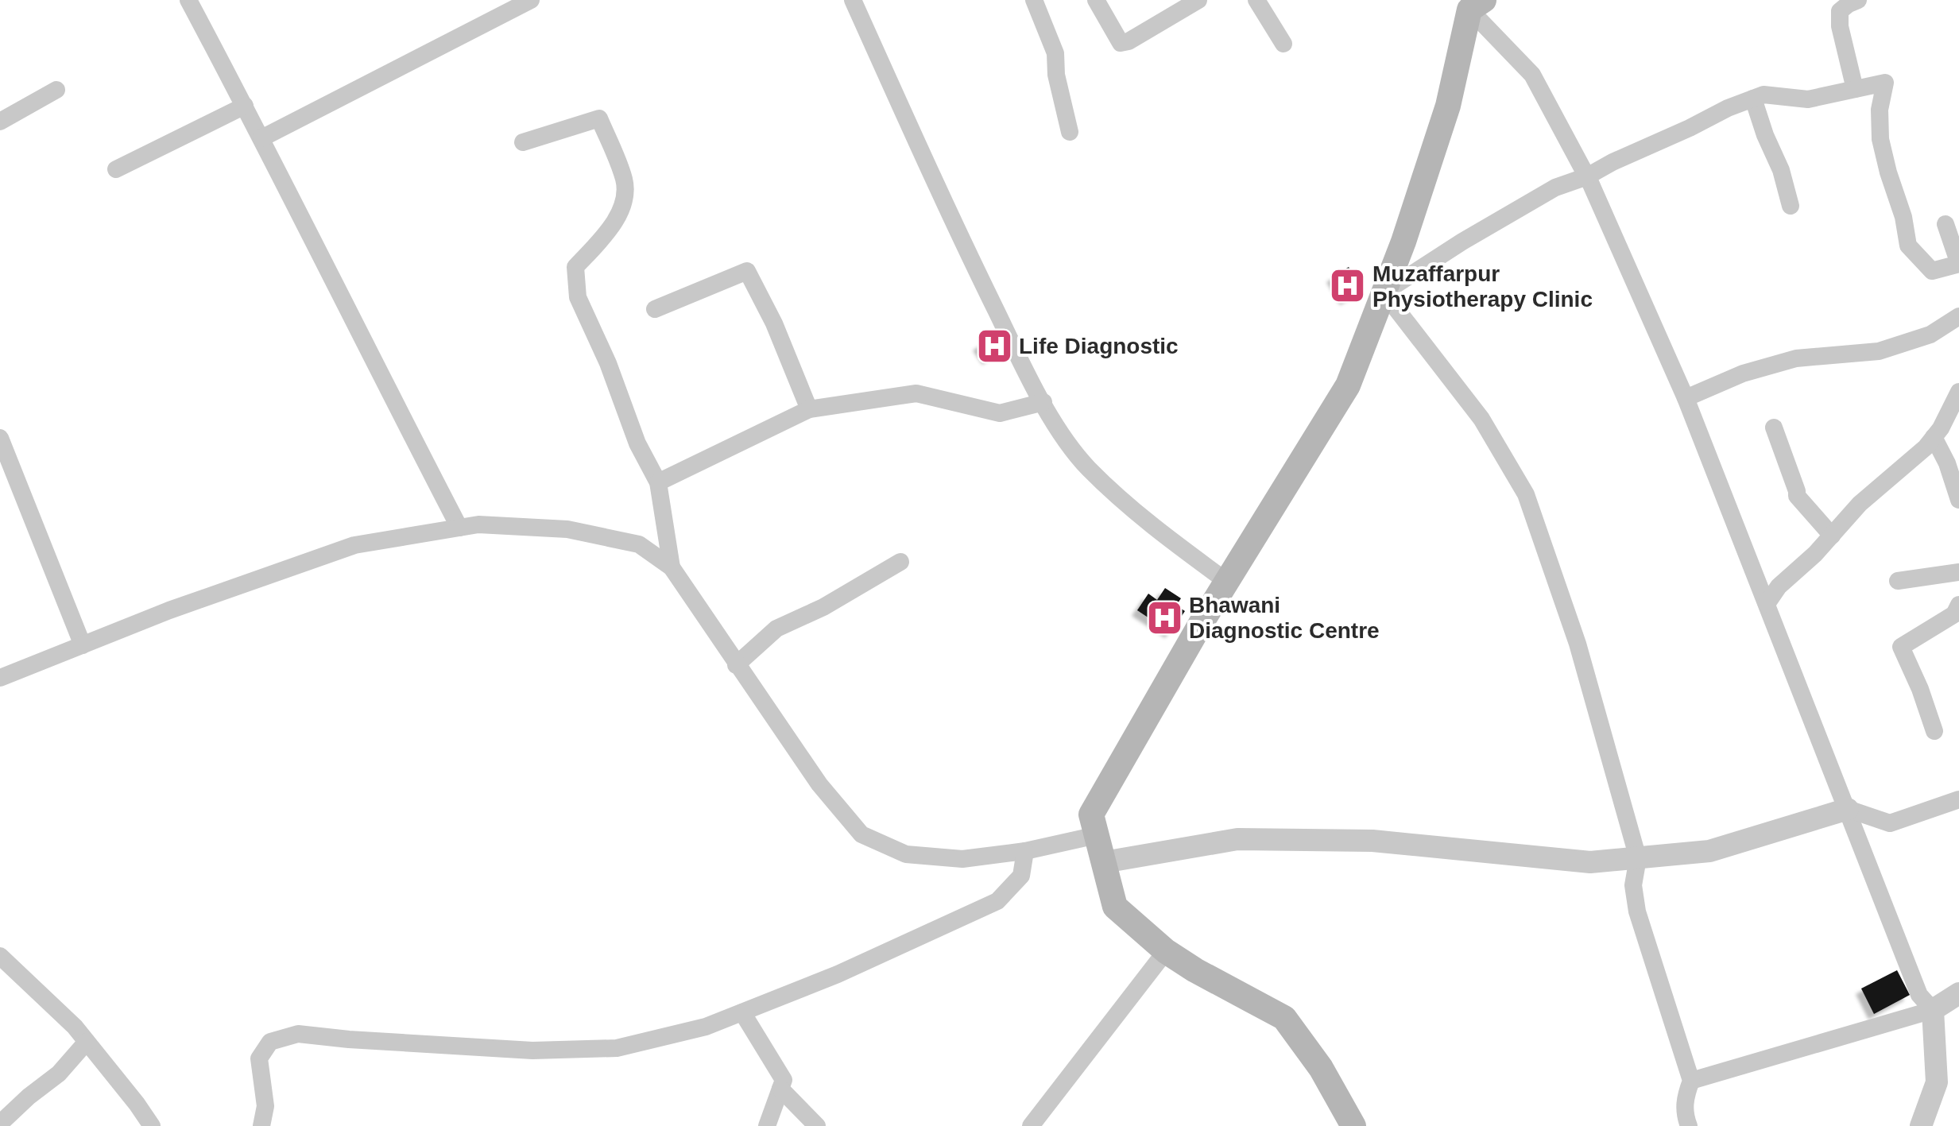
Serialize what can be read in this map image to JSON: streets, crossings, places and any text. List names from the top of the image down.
{
  "places": {
    "hospital": ["Muzaffarpur Physiotherapy Clinic", "Life Diagnostic", "Bhawani Diagnostic Centre"]
  }
}
